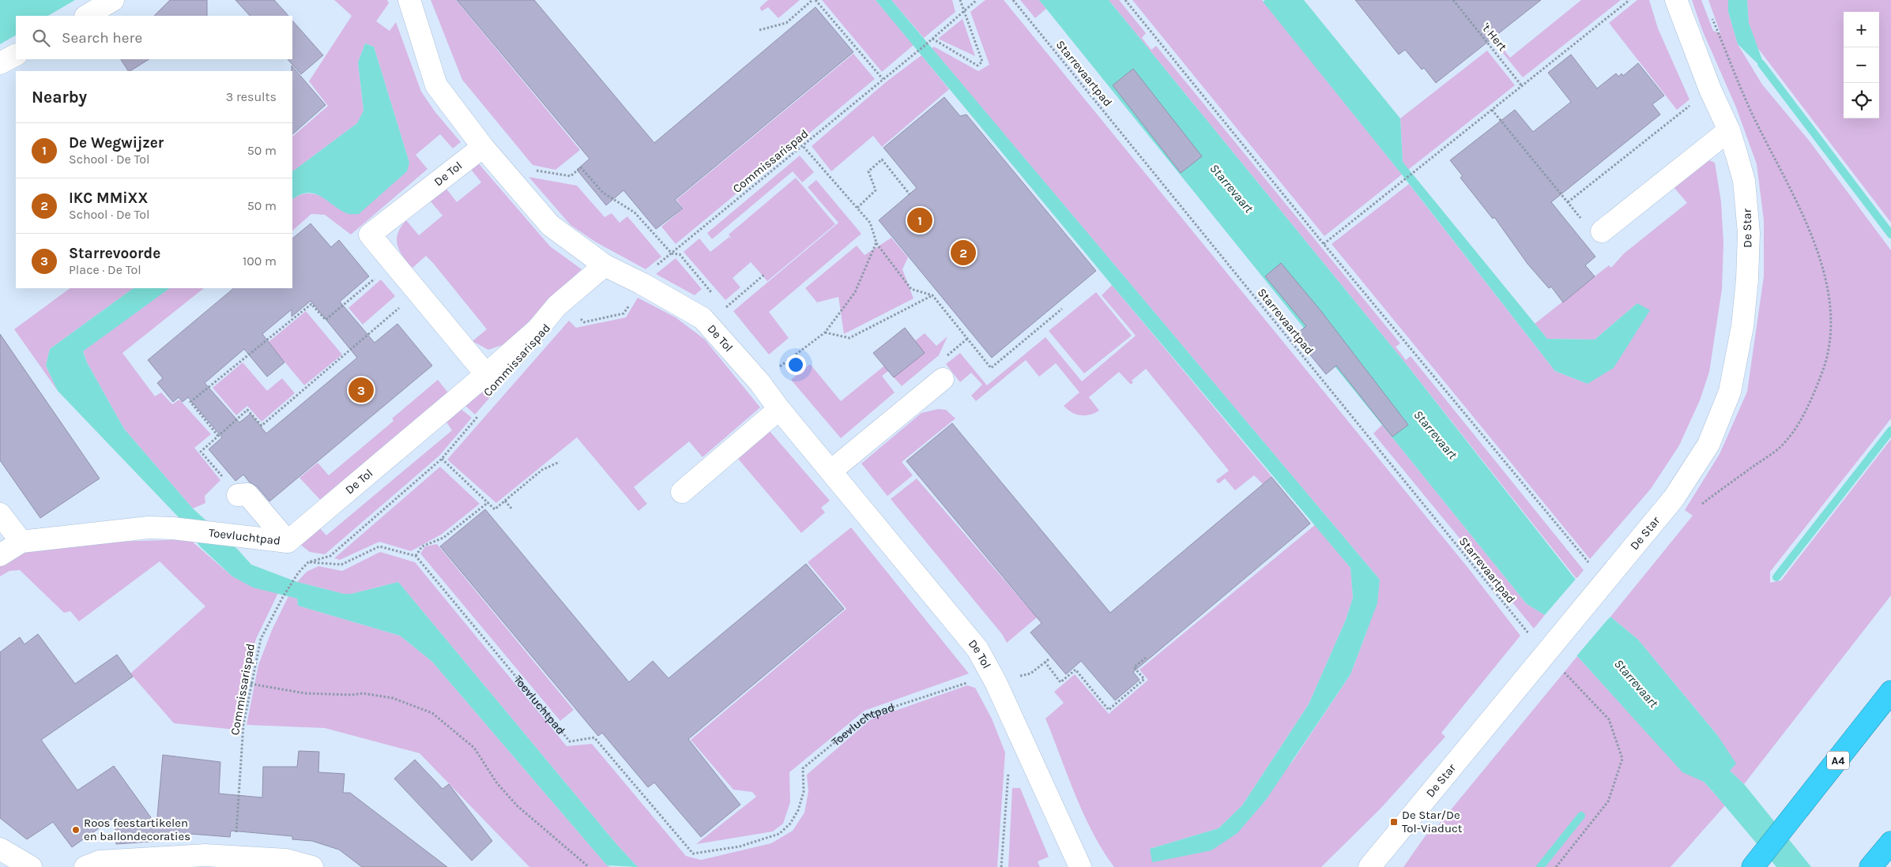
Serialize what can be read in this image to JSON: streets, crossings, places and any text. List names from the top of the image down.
{
  "streets": {
    "highway": ["A4"],
    "street": ["De Tol", "De Star", "Toevluchtpad"],
    "path": ["'t Hert", "Starrevaartpad", "Commissarispad"]
  },
  "crossings": [
    ["Starrevaartpad", "De Star"],
    ["Commissarispad", "De Tol"],
    ["Commissarispad", "Toevluchtpad"],
    ["De Tol", "Toevluchtpad"]
  ],
  "water": ["Starrevaart"],
  "places": {
    "transit": ["De Star/De Tol-Viaduct"],
    "other": ["Roos feestartikelen en ballondecoraties"]
  },
  "page": {
    "map_buttons": ["+", "−"],
    "search": "Search here",
    "heading": ["Nearby", "3 results"],
    "list": [
      {
        "mark": "1",
        "name": "De Wegwijzer",
        "note": "School · De Tol",
        "value": "50 m"
      },
      {
        "mark": "2",
        "name": "IKC MMiXX",
        "note": "School · De Tol",
        "value": "50 m"
      },
      {
        "mark": "3",
        "name": "Starrevoorde",
        "note": "Place · De Tol",
        "value": "100 m"
      }
    ],
    "pins": ["1", "2", "3"]
  }
}
